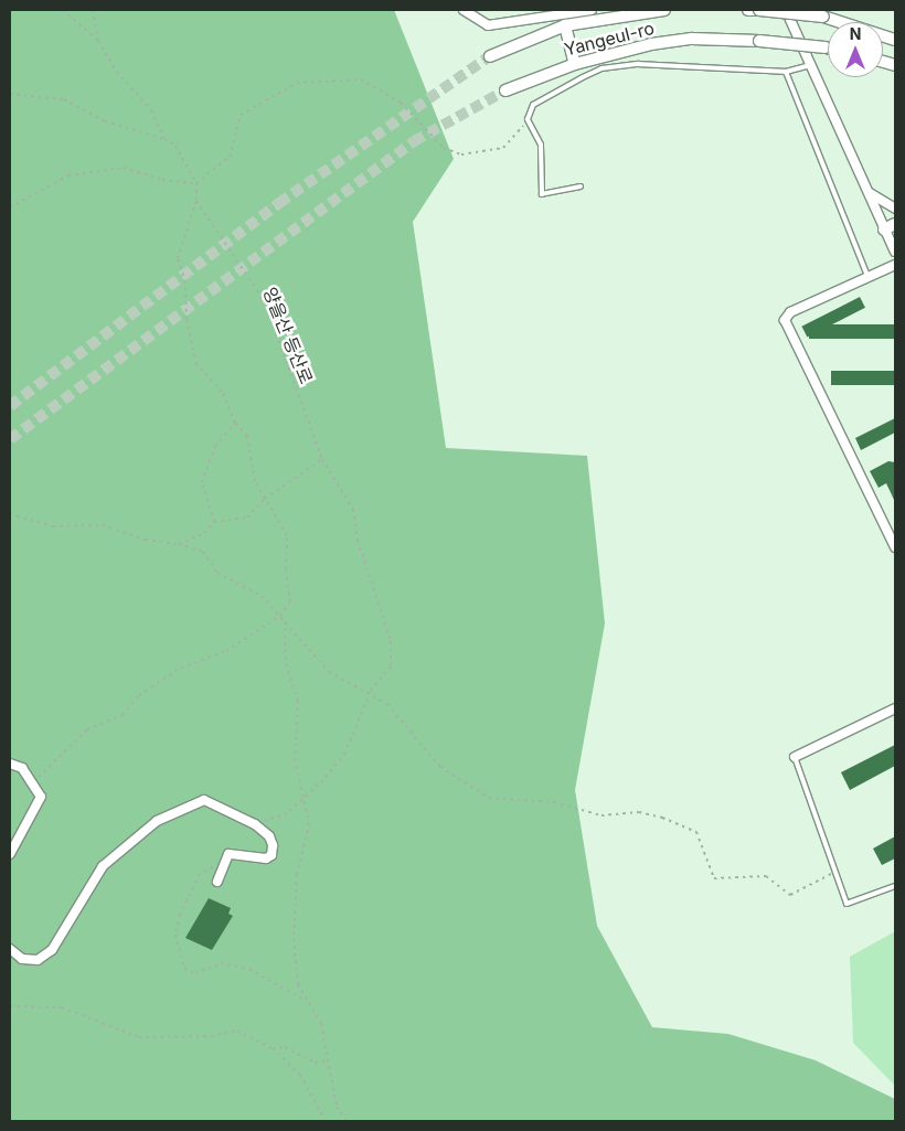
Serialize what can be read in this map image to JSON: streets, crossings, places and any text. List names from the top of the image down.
{
  "streets": {
    "street": ["Yangeul-ro"],
    "path": ["양을산 등산로"]
  },
  "north": "top"
}
